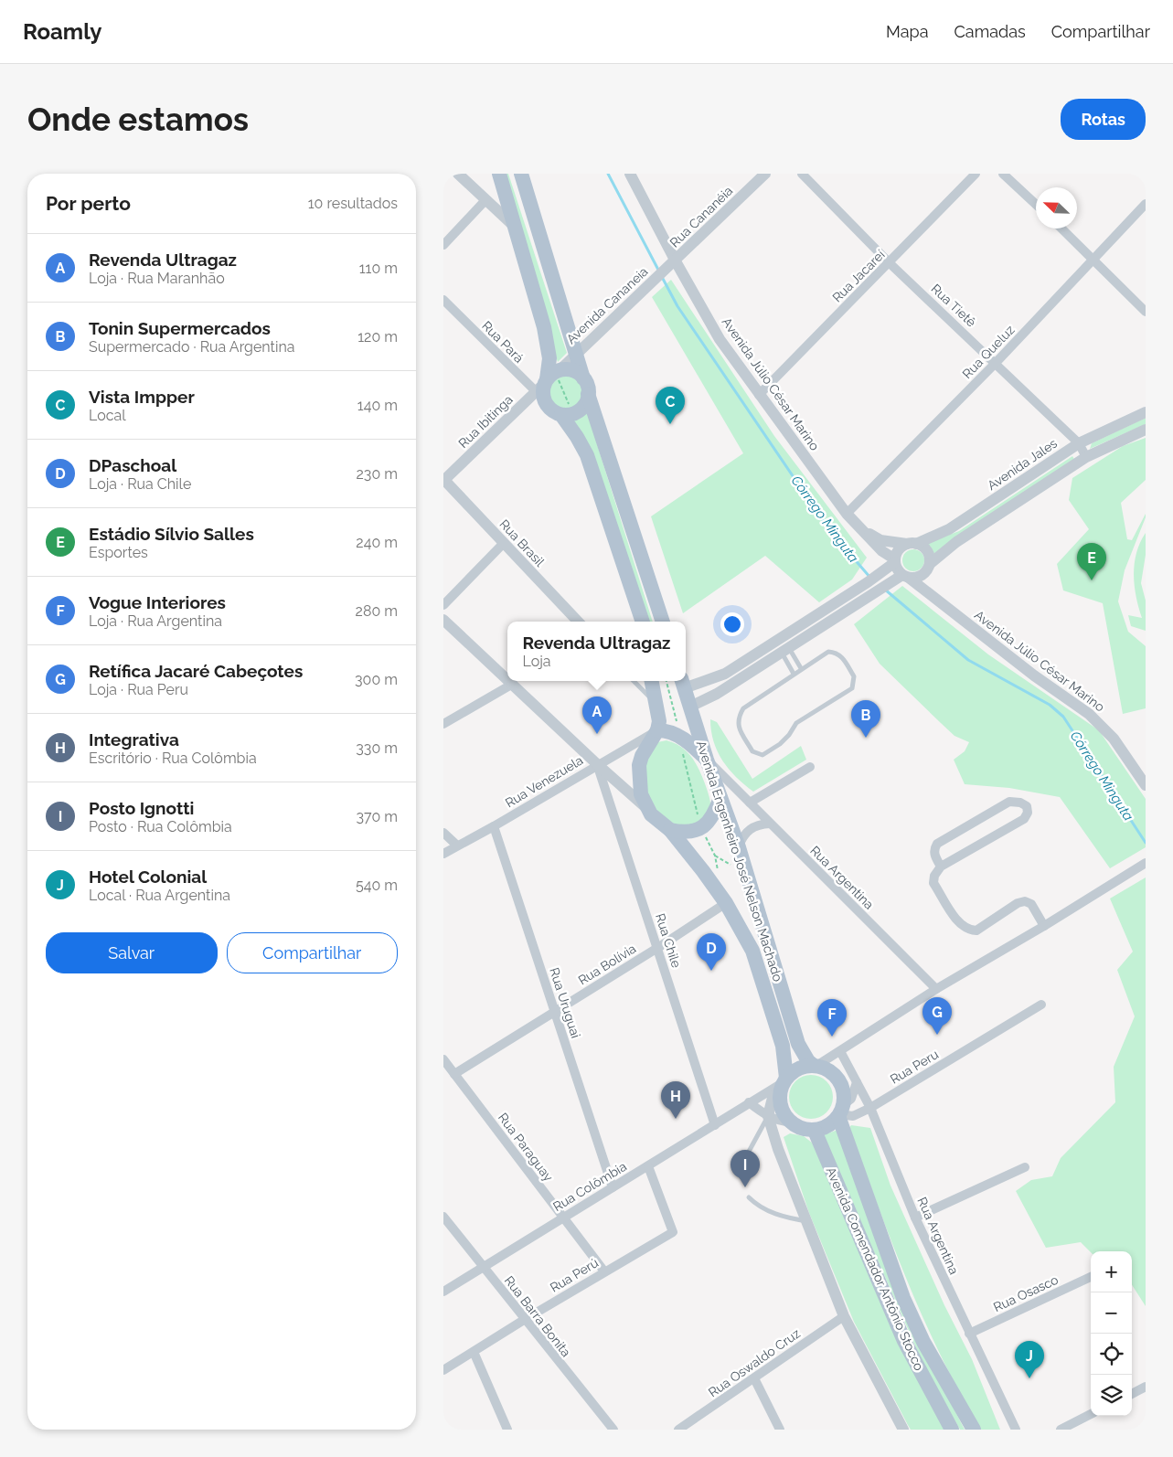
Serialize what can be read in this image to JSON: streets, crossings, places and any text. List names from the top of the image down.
{
  "streets": {
    "main road": ["Avenida Engenheiro José Nelson Machado", "Avenida Comendador Antônio Stocco"],
    "street": [
      "Rua Cananéia",
      "Rua Jacareí",
      "Avenida Cananeia",
      "Rua Tietê",
      "Rua Pará",
      "Rua Queluz",
      "Avenida Júlio César Marino",
      "Rua Ibitinga",
      "Avenida Jales",
      "Rua Brasil",
      "Rua Venezuela",
      "Rua Argentina",
      "Rua Chile",
      "Rua Bolívia",
      "Rua Uruguai",
      "Rua Peru",
      "Rua Paraguay",
      "Rua Colômbia",
      "Rua Perú",
      "Rua Osasco",
      "Rua Barra Bonita",
      "Rua Oswaldo Cruz"
    ]
  },
  "crossings": [
    ["Rua Cananéia", "Avenida Cananeia"],
    ["Rua Cananéia", "Avenida Júlio César Marino"],
    ["Rua Jacareí", "Rua Tietê"],
    ["Rua Jacareí", "Avenida Júlio César Marino"],
    ["Avenida Cananeia", "Rua Pará"],
    ["Avenida Cananeia", "Avenida Júlio César Marino"],
    ["Avenida Cananeia", "Rua Ibitinga"],
    ["Rua Tietê", "Rua Queluz"],
    ["Rua Tietê", "Avenida Jales"],
    ["Rua Pará", "Rua Ibitinga"],
    ["Rua Queluz", "Avenida Júlio César Marino"],
    ["Avenida Júlio César Marino", "Avenida Jales"],
    ["Rua Ibitinga", "Rua Brasil"],
    ["Rua Venezuela", "Avenida Engenheiro José Nelson Machado"],
    ["Rua Venezuela", "Rua Chile"],
    ["Rua Venezuela", "Rua Uruguai"],
    ["Avenida Engenheiro José Nelson Machado", "Rua Argentina"],
    ["Avenida Engenheiro José Nelson Machado", "Rua Bolívia"],
    ["Avenida Engenheiro José Nelson Machado", "Rua Peru"],
    ["Avenida Engenheiro José Nelson Machado", "Rua Colômbia"],
    ["Avenida Engenheiro José Nelson Machado", "Avenida Comendador Antônio Stocco"],
    ["Rua Argentina", "Rua Peru"],
    ["Rua Argentina", "Rua Osasco"],
    ["Rua Chile", "Rua Bolívia"],
    ["Rua Chile", "Rua Colômbia"],
    ["Rua Bolívia", "Rua Uruguai"],
    ["Rua Bolívia", "Rua Paraguay"],
    ["Rua Uruguai", "Rua Colômbia"],
    ["Rua Peru", "Rua Colômbia"],
    ["Rua Peru", "Avenida Comendador Antônio Stocco"],
    ["Rua Paraguay", "Rua Colômbia"],
    ["Rua Paraguay", "Rua Perú"],
    ["Rua Colômbia", "Avenida Comendador Antônio Stocco"],
    ["Rua Colômbia", "Rua Perú"],
    ["Rua Colômbia", "Rua Barra Bonita"],
    ["Rua Perú", "Rua Barra Bonita"]
  ],
  "water": ["Córrego Minguta"],
  "north": "top left",
  "page": {
    "header": "Roamly",
    "nav": ["Mapa", "Camadas", "Compartilhar"],
    "buttons": [
      "Rotas",
      ["Salvar", "Compartilhar"]
    ],
    "title": "Onde estamos",
    "heading": ["Por perto", "10 resultados"],
    "list": [
      {
        "mark": "A",
        "name": "Revenda Ultragaz",
        "note": "Loja · Rua Maranhão",
        "value": "110 m"
      },
      {
        "mark": "B",
        "name": "Tonin Supermercados",
        "note": "Supermercado · Rua Argentina",
        "value": "120 m"
      },
      {
        "mark": "C",
        "name": "Vista Impper",
        "note": "Local",
        "value": "140 m"
      },
      {
        "mark": "D",
        "name": "DPaschoal",
        "note": "Loja · Rua Chile",
        "value": "230 m"
      },
      {
        "mark": "E",
        "name": "Estádio Sílvio Salles",
        "note": "Esportes",
        "value": "240 m"
      },
      {
        "mark": "F",
        "name": "Vogue Interiores",
        "note": "Loja · Rua Argentina",
        "value": "280 m"
      },
      {
        "mark": "G",
        "name": "Retífica Jacaré Cabeçotes",
        "note": "Loja · Rua Peru",
        "value": "300 m"
      },
      {
        "mark": "H",
        "name": "Integrativa",
        "note": "Escritório · Rua Colômbia",
        "value": "330 m"
      },
      {
        "mark": "I",
        "name": "Posto Ignotti",
        "note": "Posto · Rua Colômbia",
        "value": "370 m"
      },
      {
        "mark": "J",
        "name": "Hotel Colonial",
        "note": "Local · Rua Argentina",
        "value": "540 m"
      }
    ],
    "pins": [
      "C",
      "E",
      "A",
      "B",
      "D",
      "G",
      "F",
      "H",
      "I",
      "J"
    ],
    "popup": ["Revenda Ultragaz", "Loja"],
    "map_buttons": ["+", "−"]
  }
}
